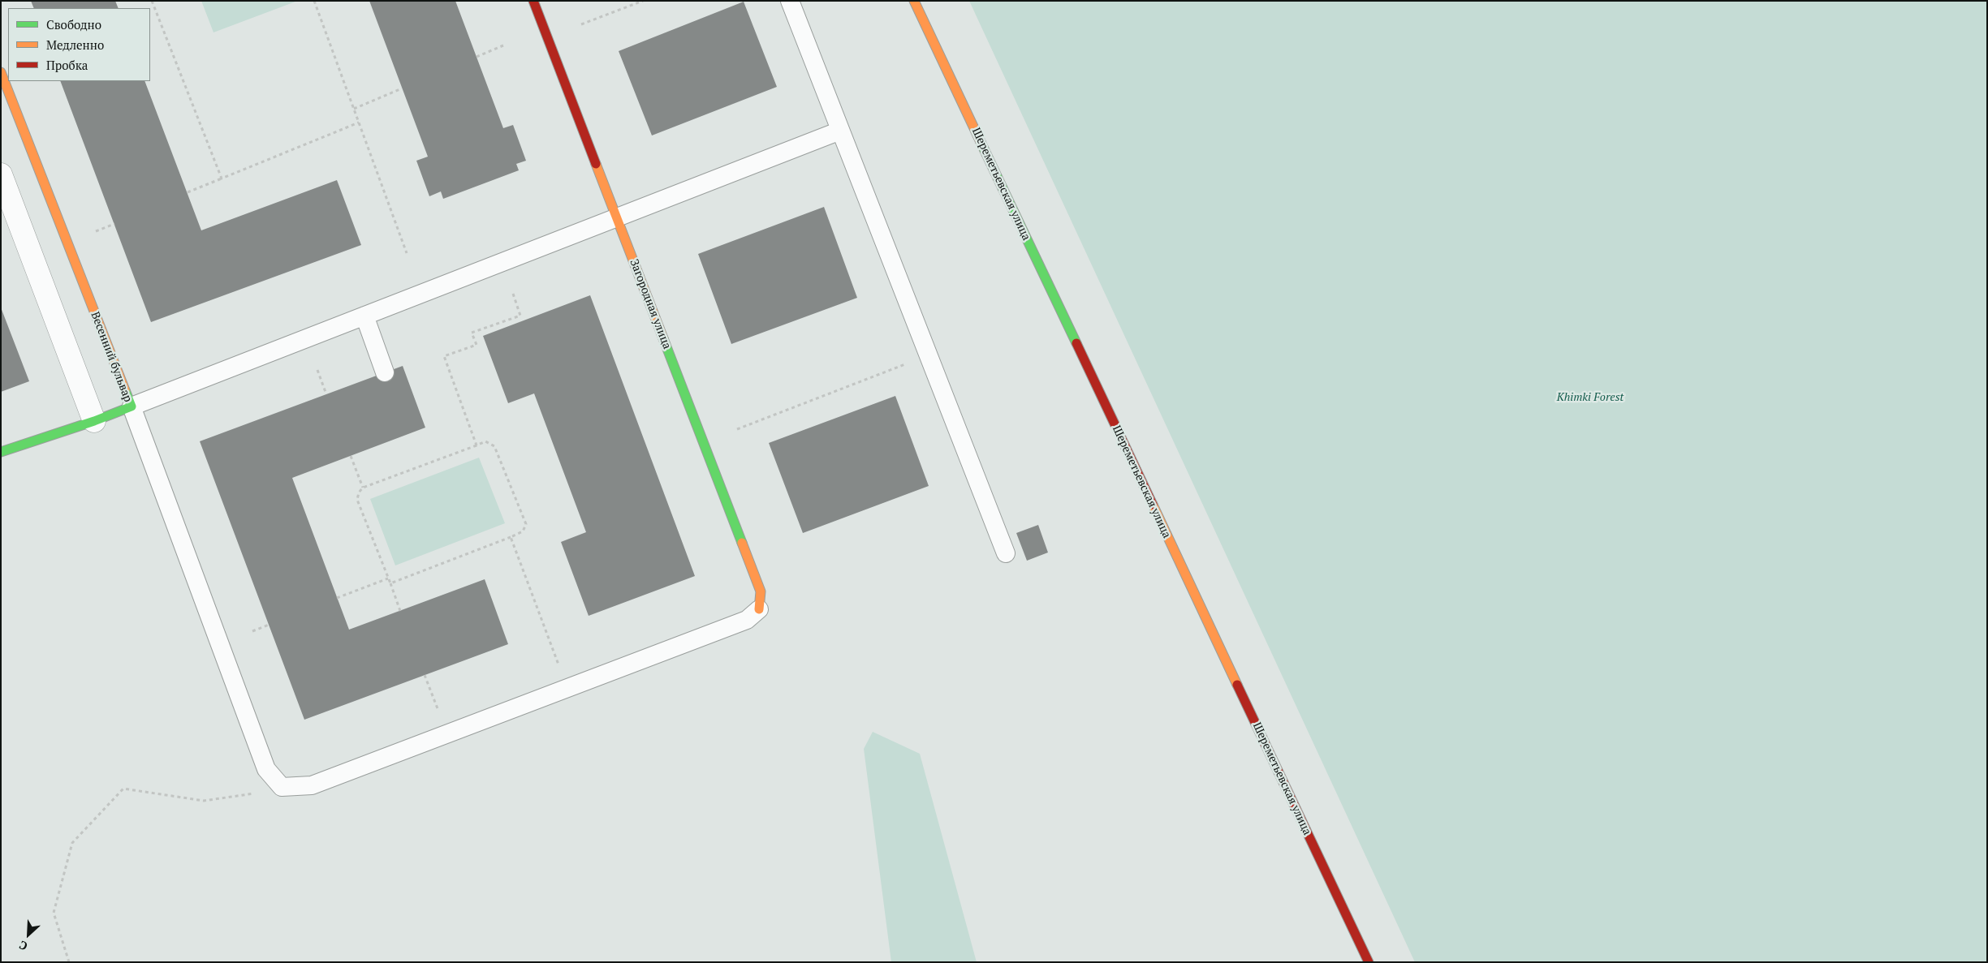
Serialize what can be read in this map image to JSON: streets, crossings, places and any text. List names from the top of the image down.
{
  "streets": {
    "street": ["Шереметьевская улица", "Загородная улица", "Весенний бульвар"]
  },
  "parks": ["Khimki Forest"],
  "legend": ["Свободно", "Медленно", "Пробка"],
  "north": "bottom left"
}
